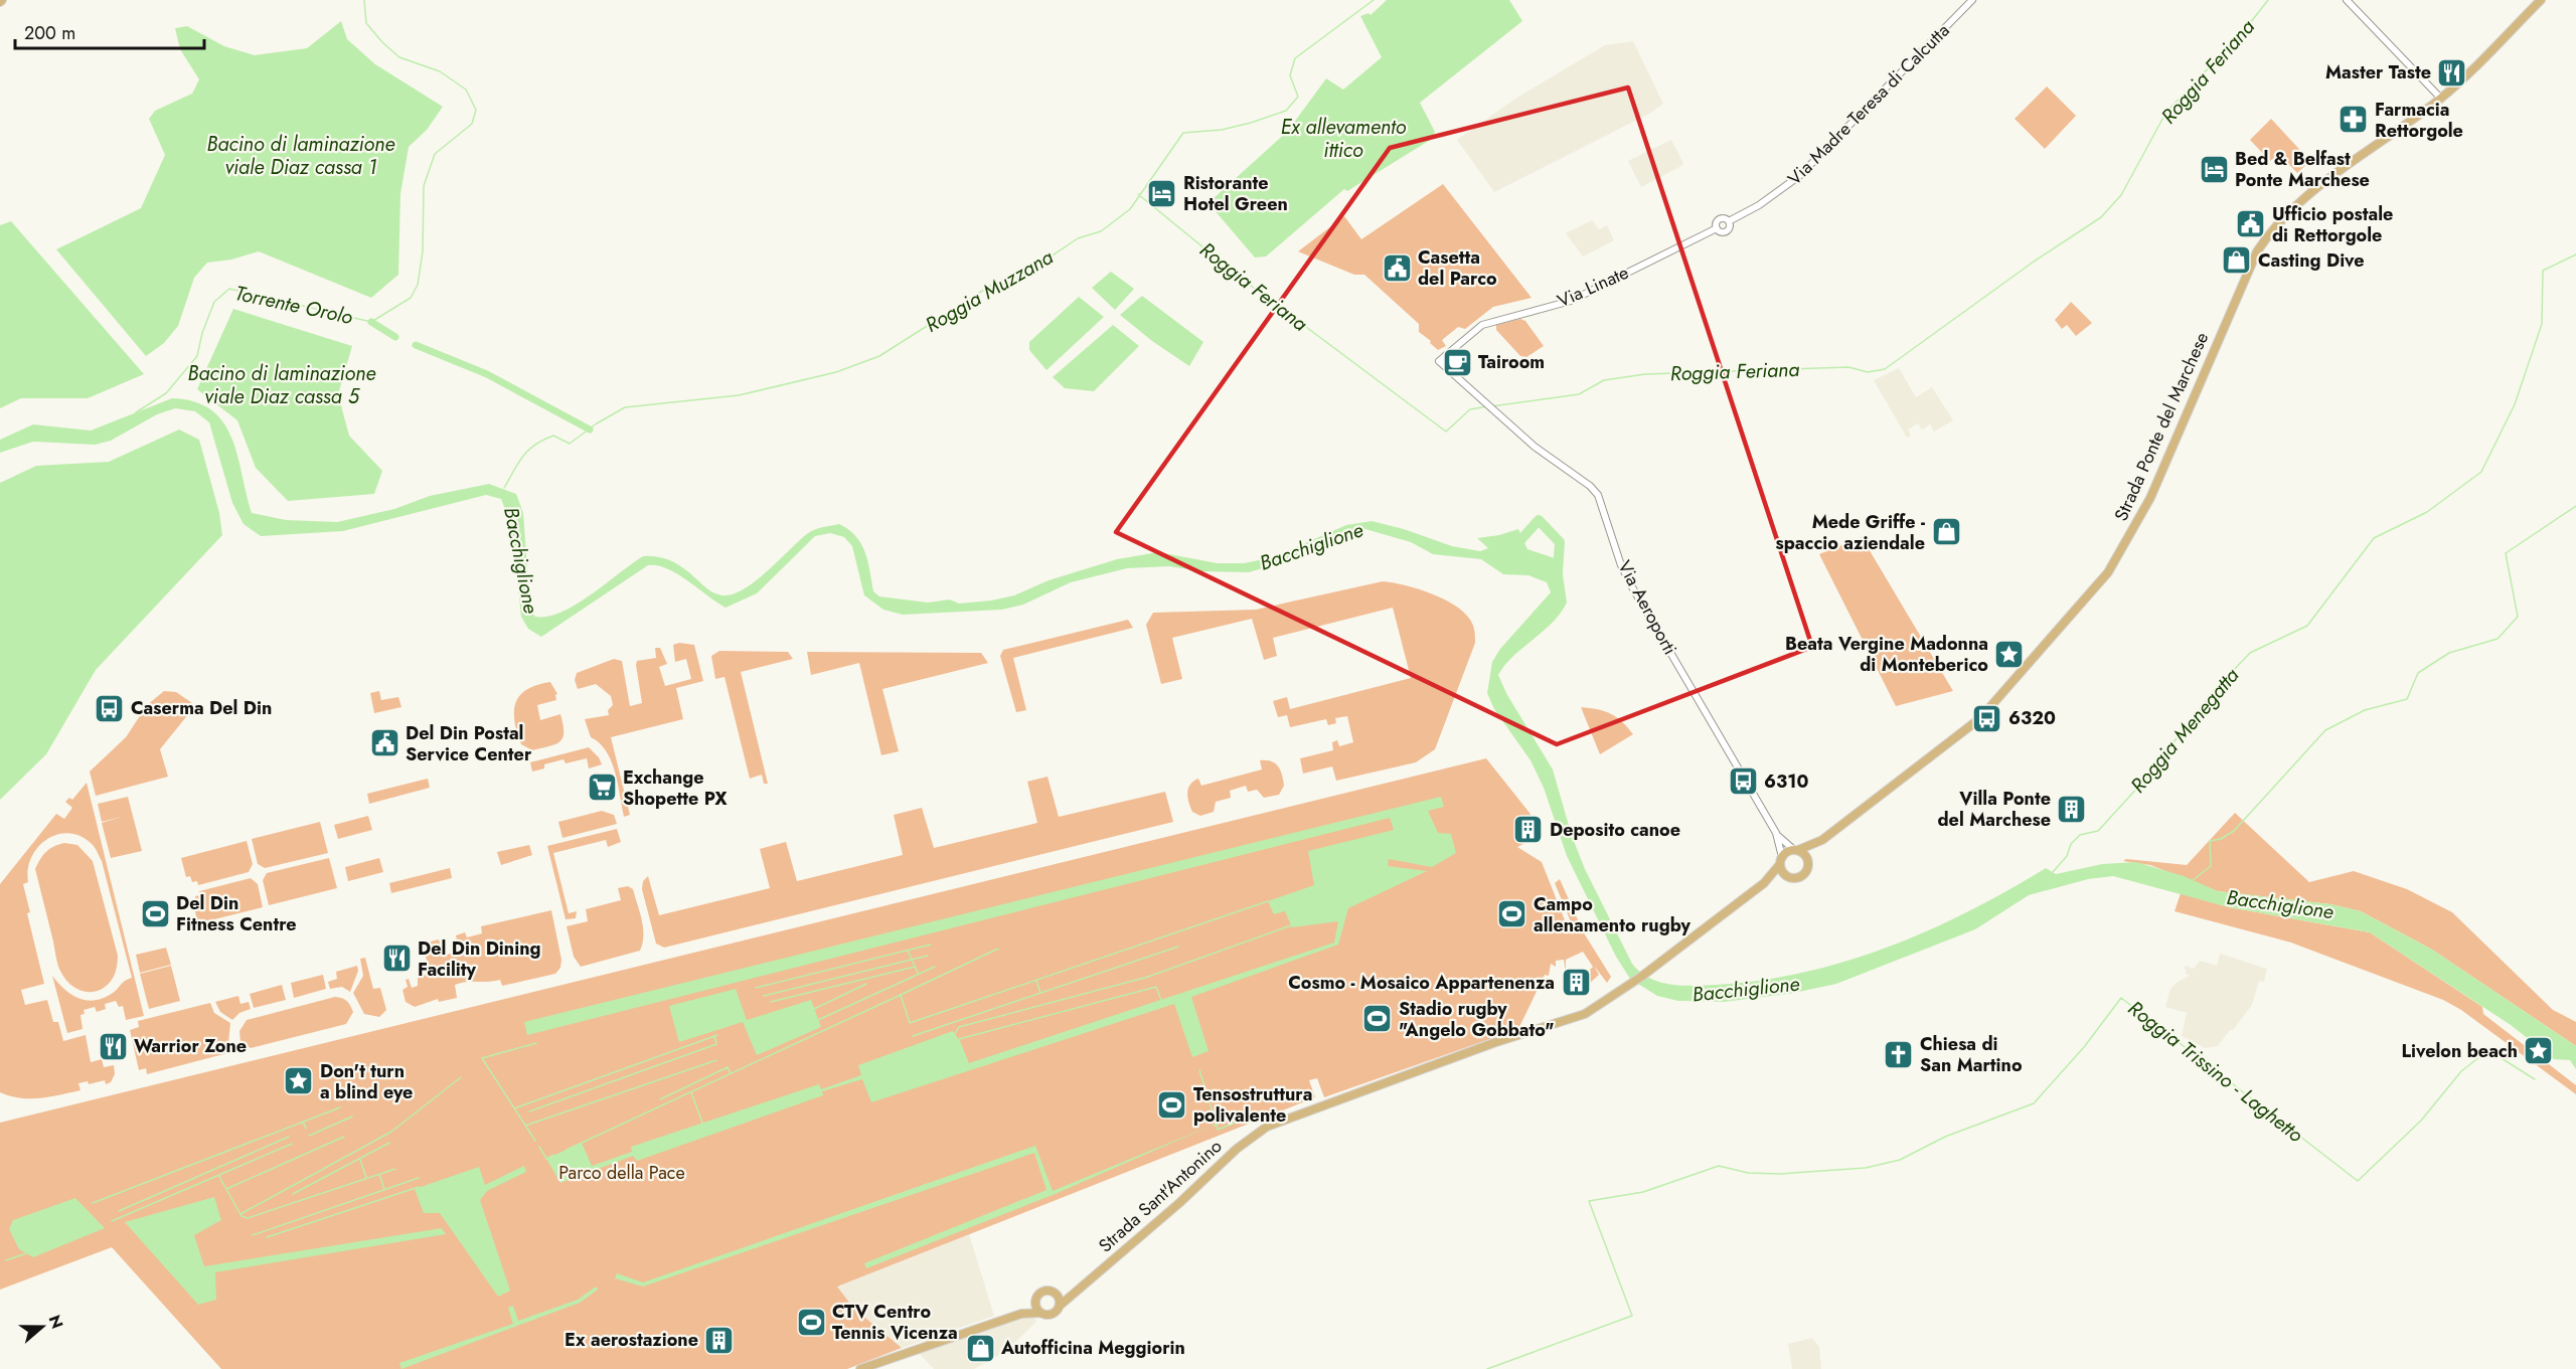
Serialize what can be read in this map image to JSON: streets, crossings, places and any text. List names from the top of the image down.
{
  "streets": {
    "main road": ["Strada Ponte del Marchese", "Strada Sant'Antonino"],
    "street": ["Via Madre Teresa di Calcutta", "Via Linate", "Via Aeroporti"]
  },
  "crossings": [
    ["Via Madre Teresa di Calcutta", "Via Linate"],
    ["Via Linate", "Via Aeroporti"],
    ["Strada Ponte del Marchese", "Via Aeroporti"],
    ["Strada Ponte del Marchese", "Strada Sant'Antonino"]
  ],
  "water": [
    "Roggia Feriana",
    "Ex allevamento ittico",
    "Bacino di laminazione viale Diaz cassa 1",
    "Roggia Muzzana",
    "Torrente Orolo",
    "Bacino di laminazione viale Diaz cassa 5",
    "Bacchiglione",
    "Roggia Menegatta",
    "Roggia Trissino - Laghetto"
  ],
  "parks": ["Parco della Pace"],
  "places": {
    "restaurant": ["Master Taste", "Del Din Dining Facility", "Warrior Zone"],
    "pharmacy": ["Farmacia Rettorgole"],
    "hotel": ["Bed & Belfast Ponte Marchese", "Ristorante Hotel Green"],
    "public building": ["Ufficio postale di Rettorgole", "Casetta del Parco", "Del Din Postal Service Center"],
    "shop": ["Casting Dive", "Mede Griffe - spaccio aziendale", "Autofficina Meggiorin"],
    "cafe": ["Tairoom"],
    "place": ["Beata Vergine Madonna di Monteberico", "Livelon beach", "Don't turn a blind eye"],
    "bus stop": ["Caserma Del Din", "6320", "6310"],
    "supermarket": ["Exchange Shopette PX"],
    "building": [
      "Villa Ponte del Marchese",
      "Deposito canoe",
      "Cosmo - Mosaico Appartenenza",
      "Ex aerostazione"
    ],
    "sports": [
      "Del Din Fitness Centre",
      "Campo allenamento rugby",
      "Stadio rugby \"Angelo Gobbato\"",
      "Tensostruttura polivalente",
      "CTV Centro Tennis Vicenza"
    ],
    "church": ["Chiesa di San Martino"]
  },
  "scale_bar": "200 m",
  "north": "right"
}
